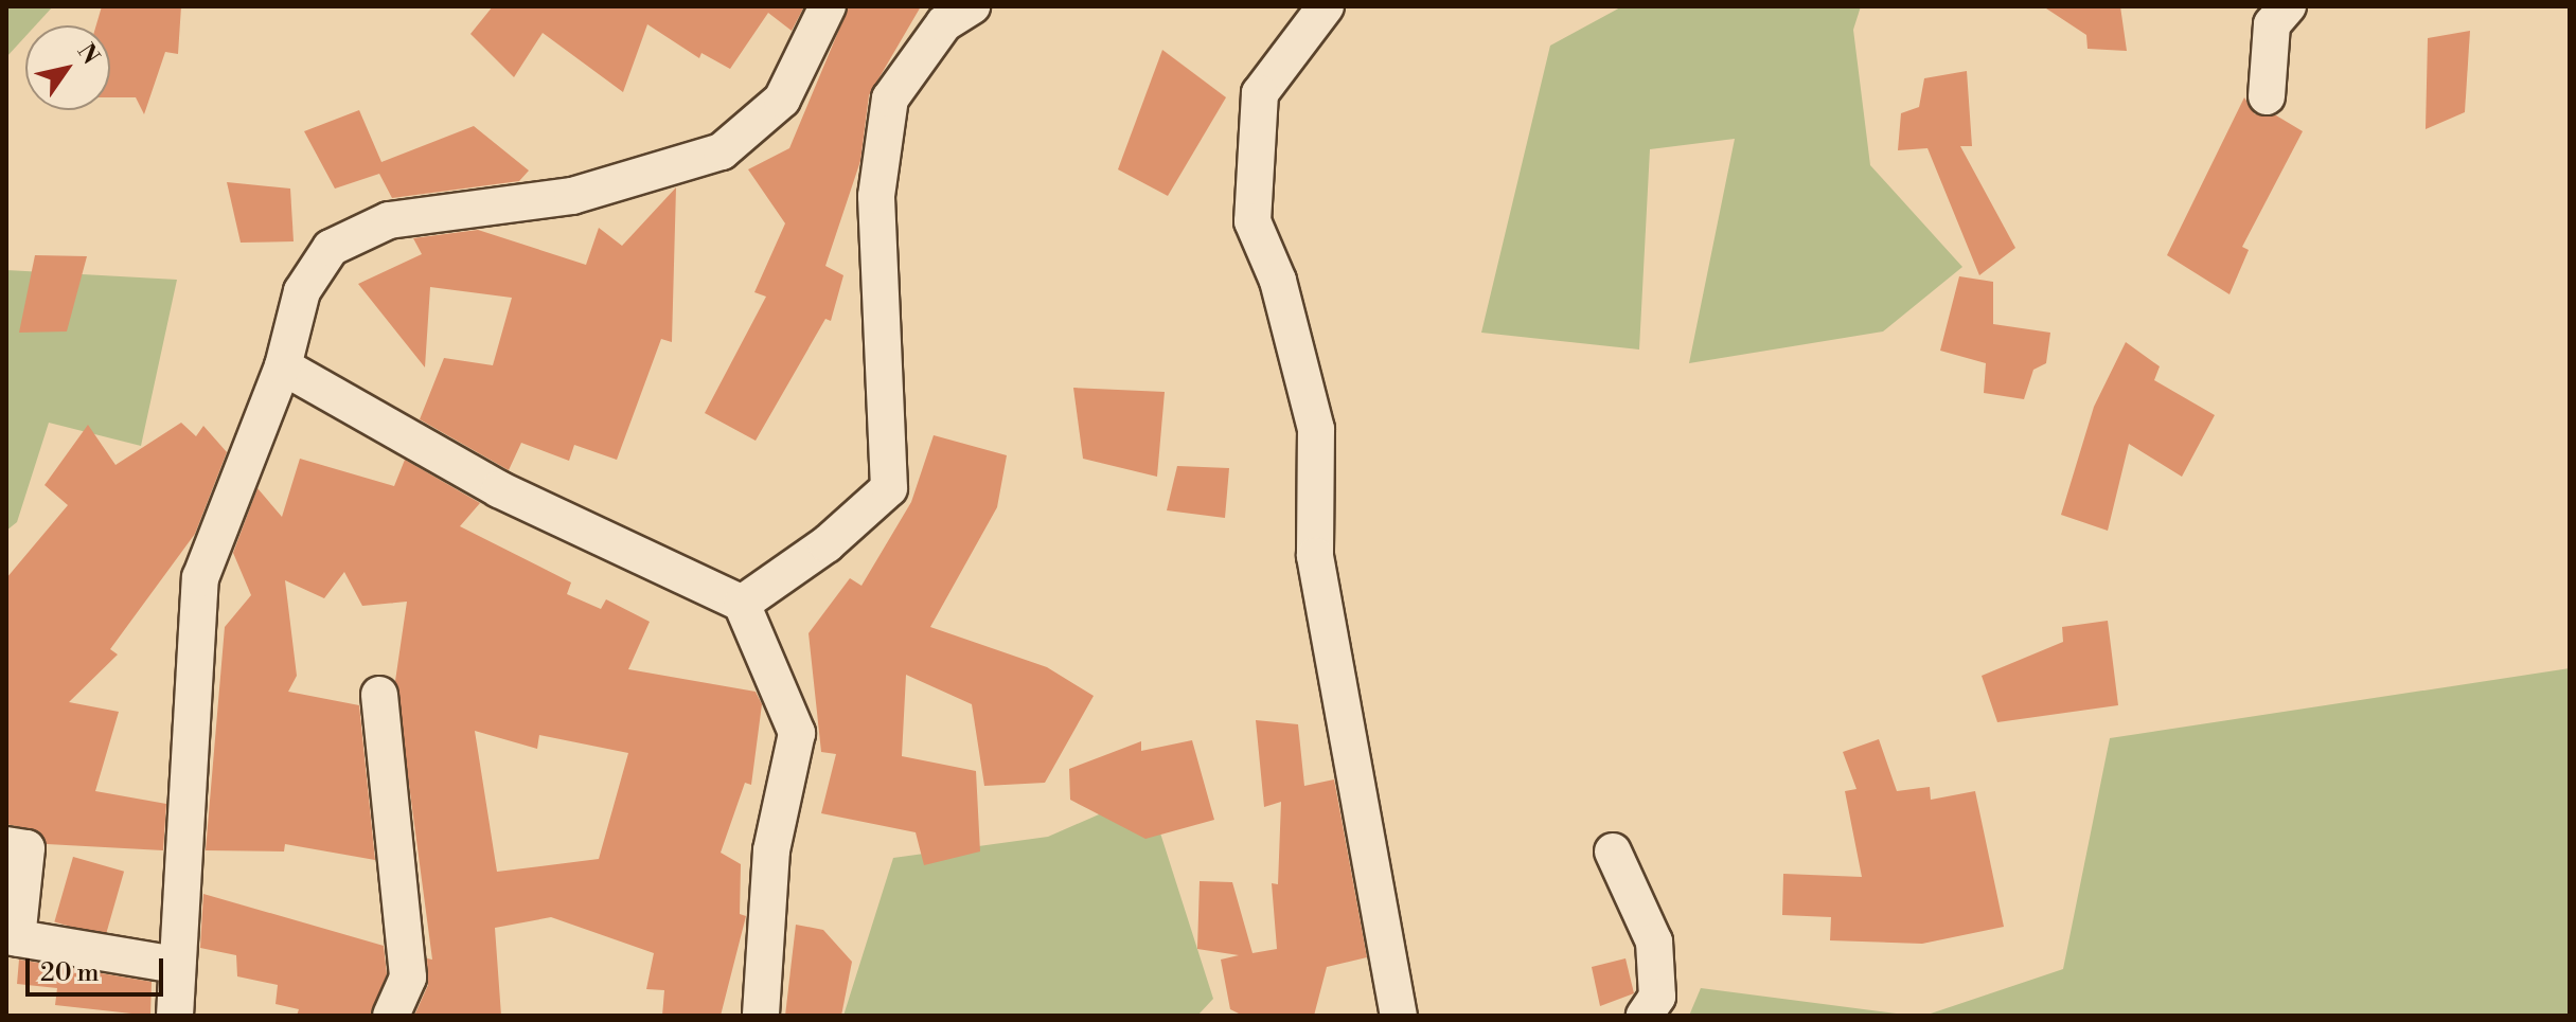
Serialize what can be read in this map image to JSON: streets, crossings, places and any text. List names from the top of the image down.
{
  "scale_bar": "20 m",
  "north": "top right"
}
